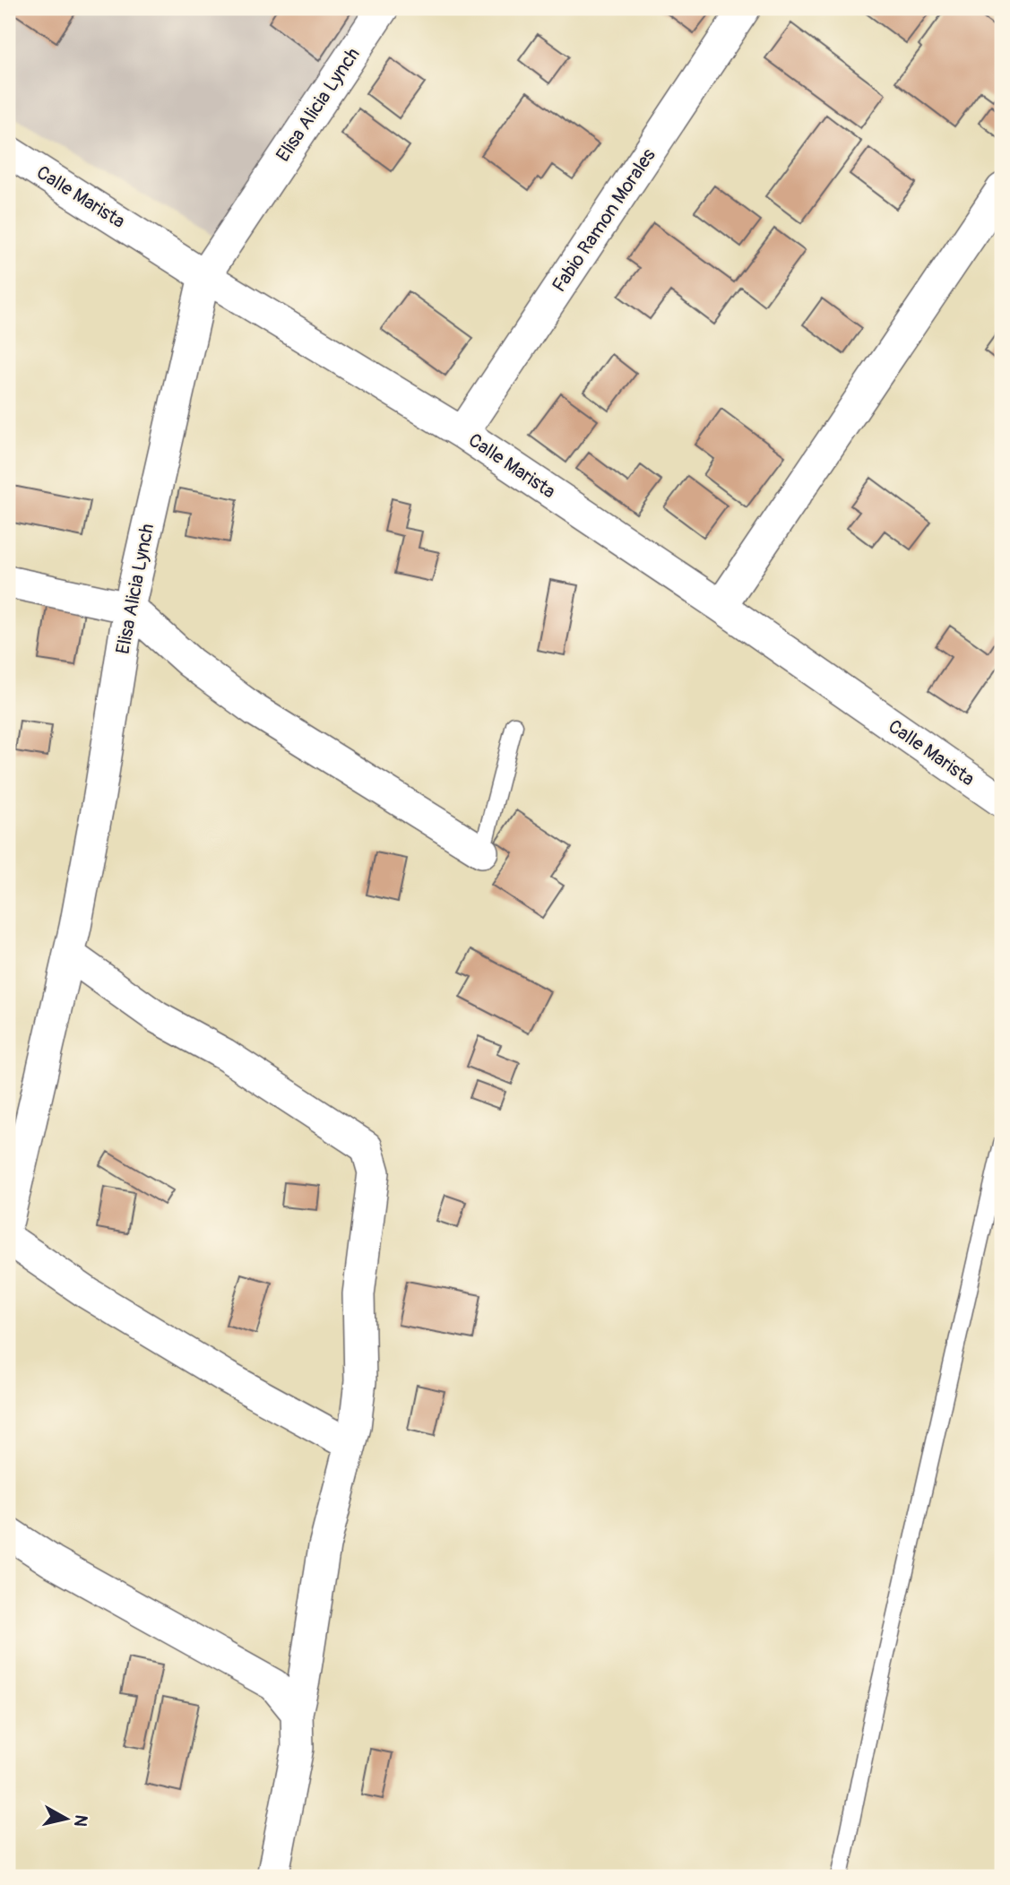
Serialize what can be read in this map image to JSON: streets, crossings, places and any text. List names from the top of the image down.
{
  "streets": {
    "street": ["Elisa Alicia Lynch", "Calle Marista", "Fabio Ramon Morales"]
  },
  "crossings": [
    ["Elisa Alicia Lynch", "Calle Marista"],
    ["Calle Marista", "Fabio Ramon Morales"]
  ],
  "north": "right"
}
